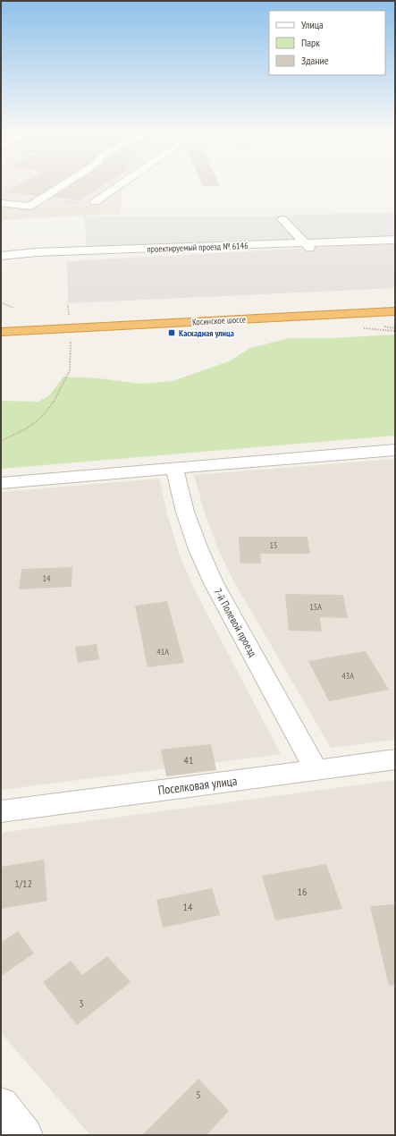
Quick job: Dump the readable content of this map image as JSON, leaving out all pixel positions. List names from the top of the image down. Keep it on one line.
{"streets":{"highway":["Косинское шоссе"],"street":["проектируемый проезд № 6146","7-й Полевой проезд","Поселковая улица"]},"crossings":[["7-й Полевой проезд","Поселковая улица"]],"places":{"transit":["Каскадная улица"]},"house_numbers":["15","14","15А","41А","43А","41","1/12","16","14","3","5"],"legend":["Улица","Парк","Здание"]}
